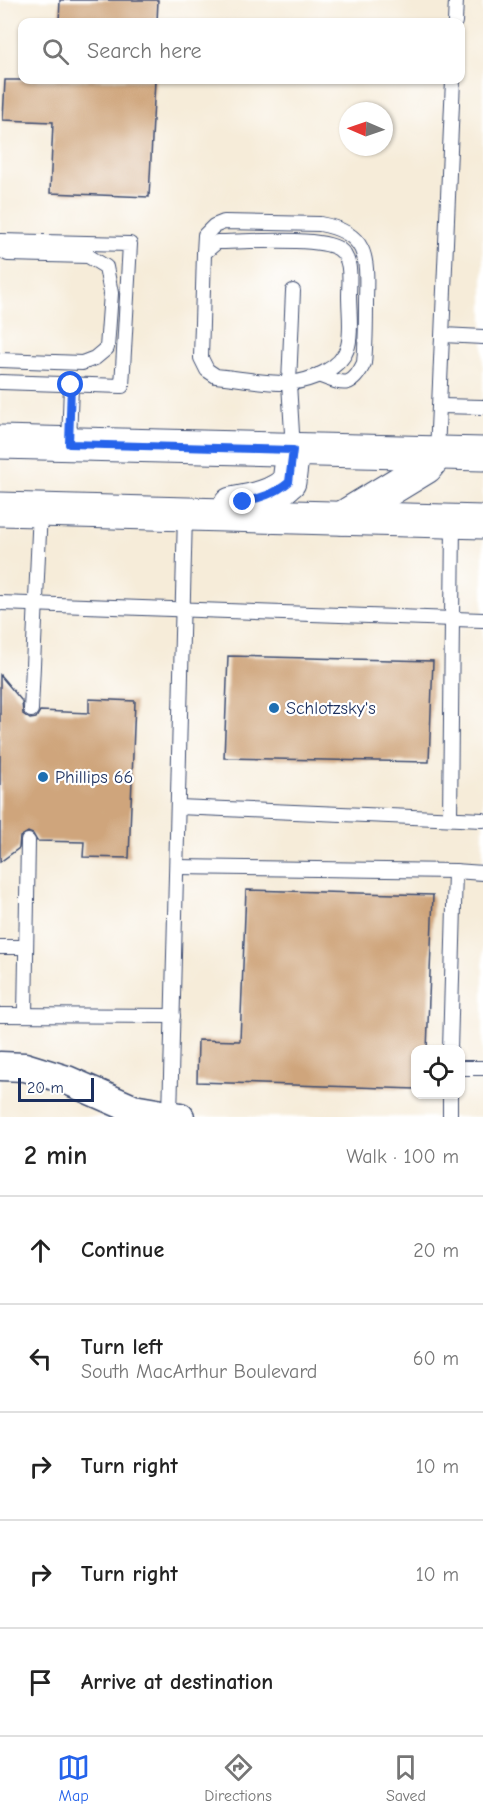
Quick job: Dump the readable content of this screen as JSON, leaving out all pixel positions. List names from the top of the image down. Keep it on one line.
{"places":["Schlotzsky's","Phillips 66"],"scale_bar":"20 m","north":"left","page":{"search":"Search here","scale":"20 m","heading":["2 min","Walk · 100 m"],"list":[["Continue","20 m"],["Turn left","South MacArthur Boulevard","60 m"],["Turn right","10 m"],["Turn right","10 m"],"Arrive at destination"],"nav":["Map","Directions","Saved"]}}
